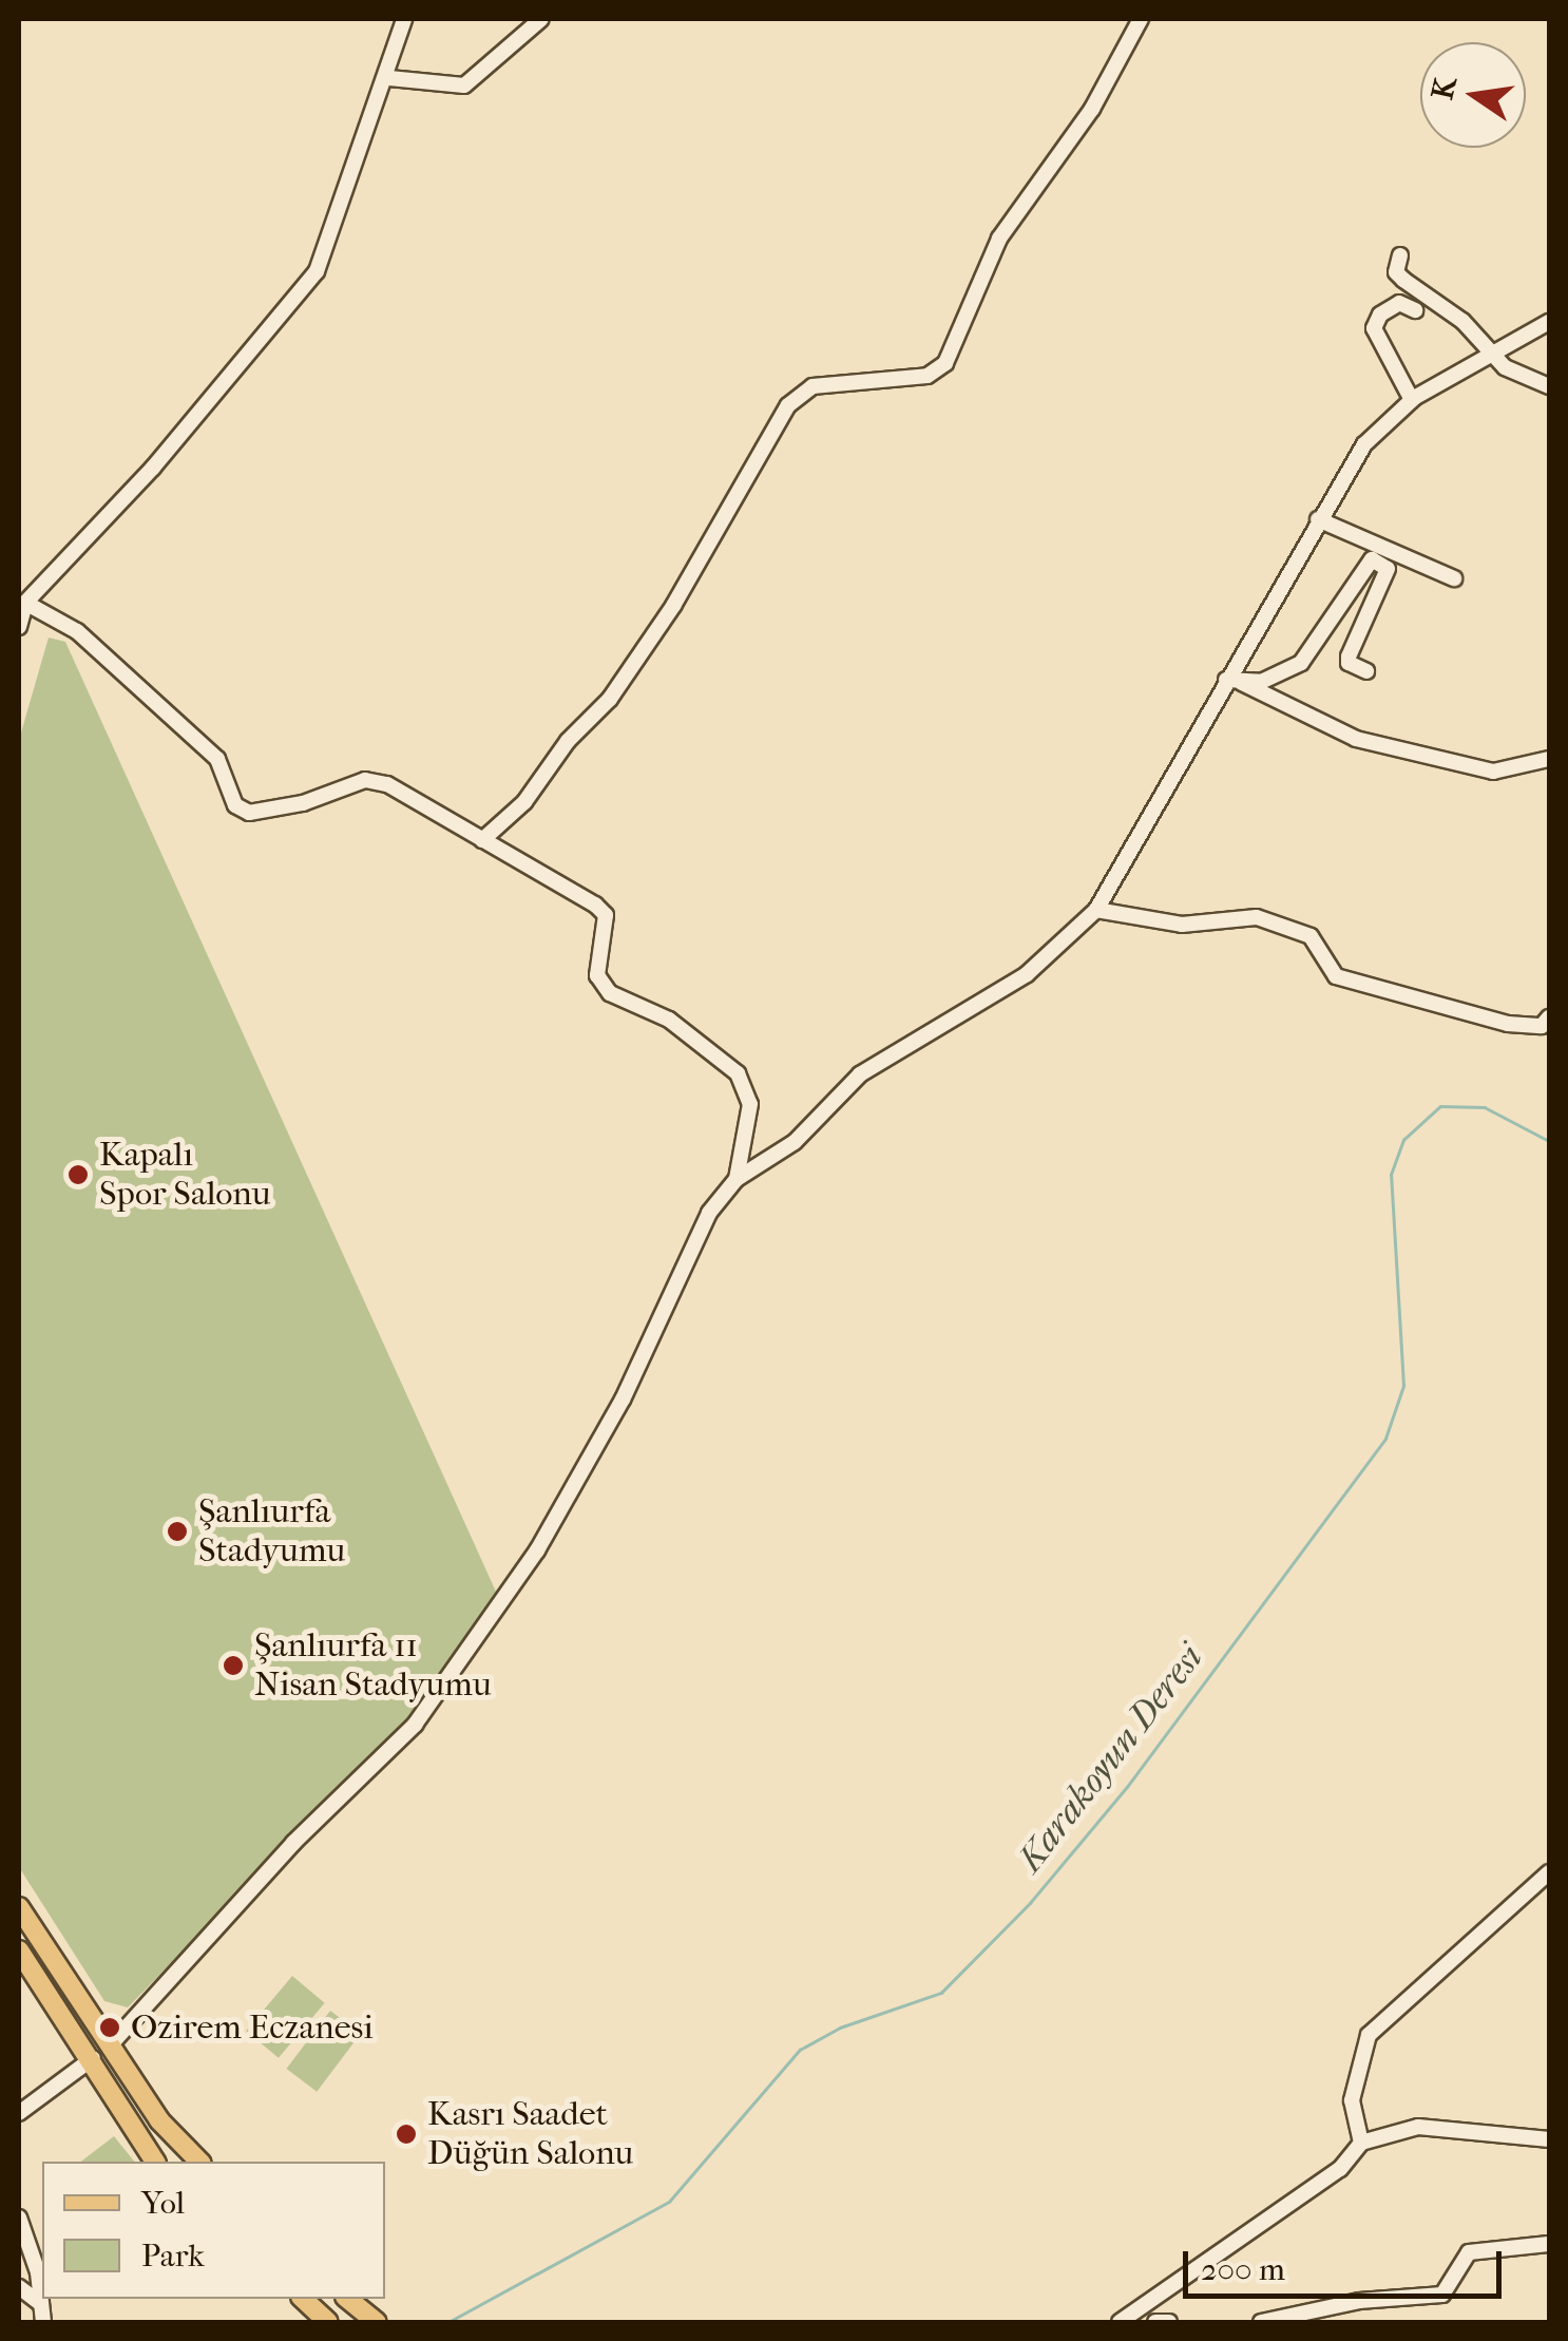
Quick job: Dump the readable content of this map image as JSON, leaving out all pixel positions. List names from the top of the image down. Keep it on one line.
{"water":["Karakoyun Deresi"],"places":["Kapalı Spor Salonu","Şanlıurfa Stadyumu","Şanlıurfa 11 Nisan Stadyumu","Ozirem Eczanesi","Kasrı Saadet Düğün Salonu"],"legend":["Yol","Park"],"scale_bar":"200 m","north":"left"}
